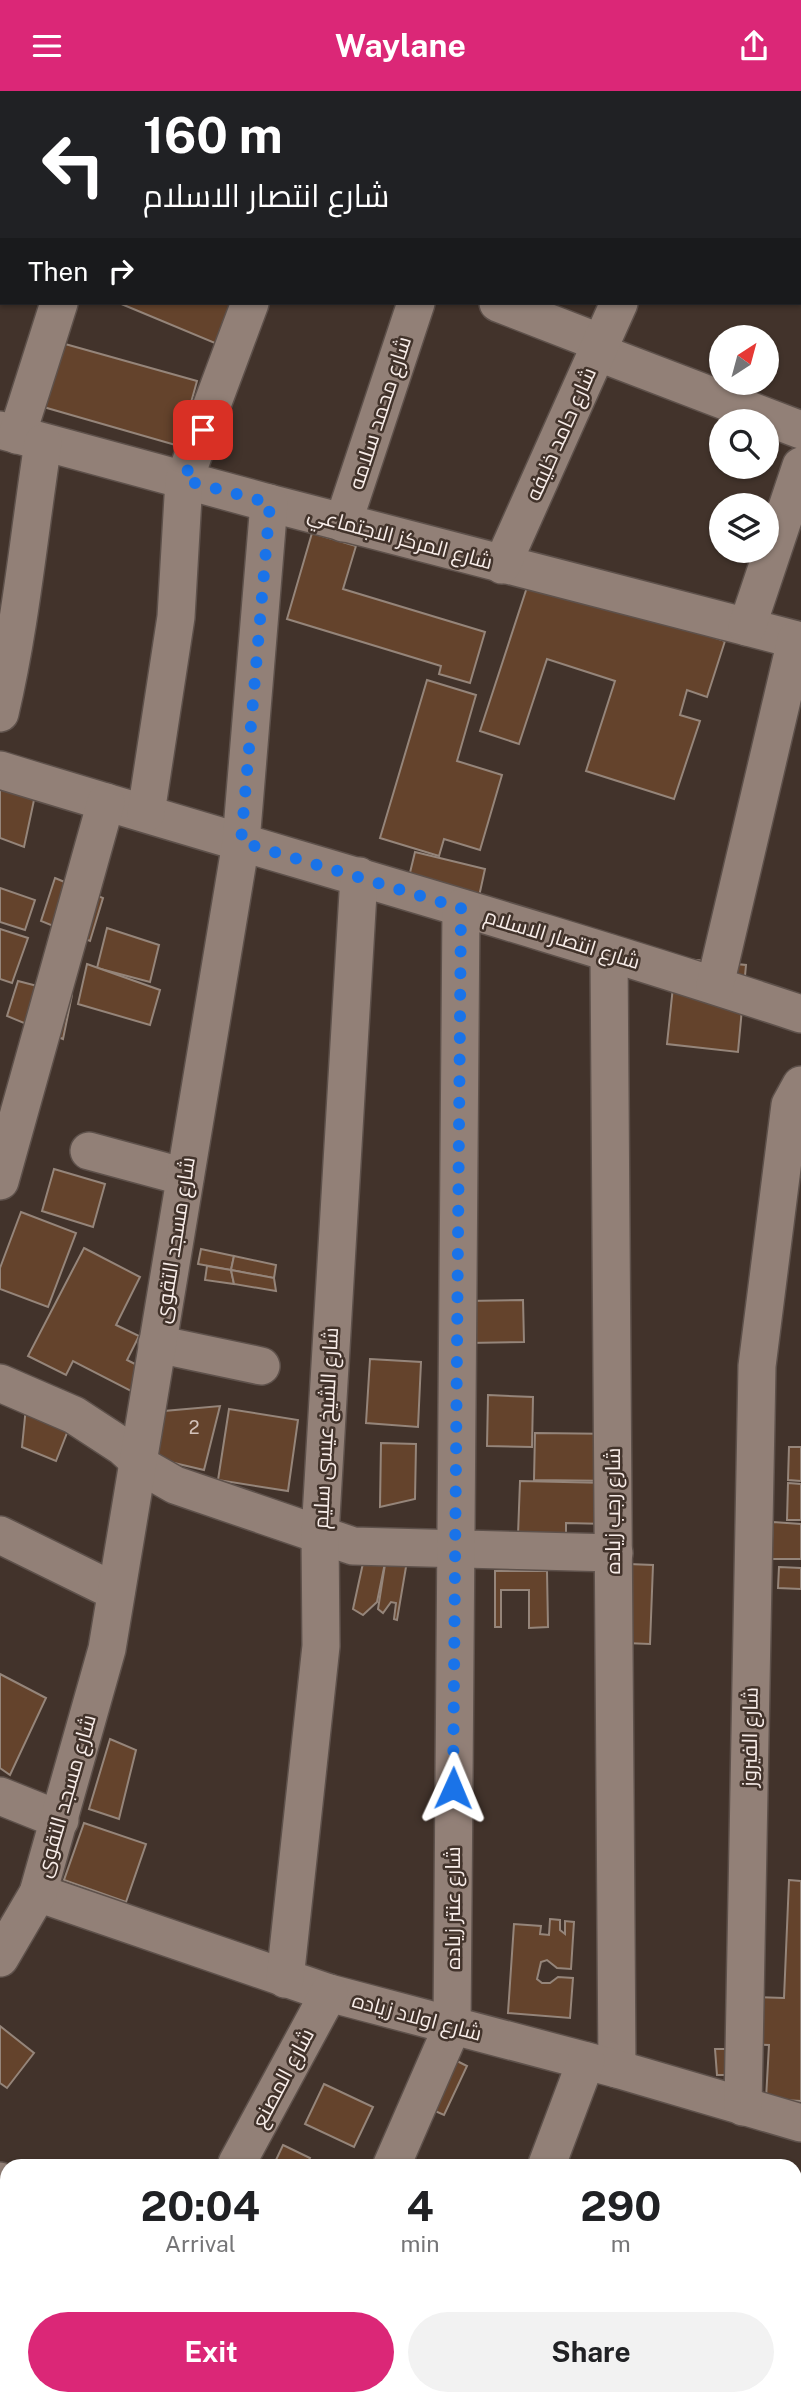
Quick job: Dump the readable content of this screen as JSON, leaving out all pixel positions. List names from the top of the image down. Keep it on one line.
{"streets":{"street":["شارع محمد سلامه","شارع حامد خليفه","شارع المركز الاجتماعي","شارع انتصار الاسلام","شارع مسجد التقوى","شارع الشيخ عيسى سليم","شارع رجب زياده","شارع الفيروز","شارع عنتر زياده","شارع اولاد زياده","شارع المصنع"]},"crossings":[["شارع محمد سلامه","شارع المركز الاجتماعي"],["شارع حامد خليفه","شارع المركز الاجتماعي"],["شارع المركز الاجتماعي","شارع مسجد التقوى"],["شارع انتصار الاسلام","شارع مسجد التقوى"],["شارع انتصار الاسلام","شارع الشيخ عيسى سليم"],["شارع انتصار الاسلام","شارع رجب زياده"],["شارع انتصار الاسلام","شارع عنتر زياده"],["شارع مسجد التقوى","شارع اولاد زياده"],["شارع الشيخ عيسى سليم","شارع اولاد زياده"],["شارع رجب زياده","شارع اولاد زياده"],["شارع الفيروز","شارع اولاد زياده"],["شارع عنتر زياده","شارع اولاد زياده"],["شارع اولاد زياده","شارع المصنع"]],"house_numbers":["2"],"north":"top right","page":{"header":"Waylane","turn":["160 m","شارع انتصار الاسلام"],"then":"Then","eta":["20:04","Arrival","4","min","290","m"],"buttons":["Exit","Share"]}}
